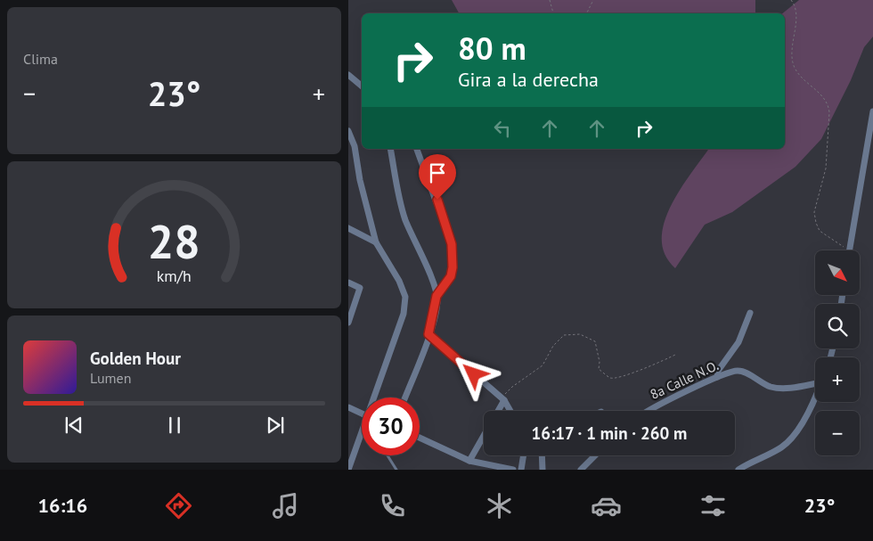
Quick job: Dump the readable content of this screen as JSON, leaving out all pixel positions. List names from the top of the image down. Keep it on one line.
{"streets":{"street":["8a Calle N.O."]},"north":"bottom right","page":{"tile":"Clima","turn":["80 m","Gira a la derecha"],"heat":["−","23°","+"],"map_buttons":["+","−"],"song":["Golden Hour","Lumen"],"limit":"30","trip":"16:17 · 1 min · 260 m","tabs":["16:16","23°"],"gauge":["28","km/h"]}}
